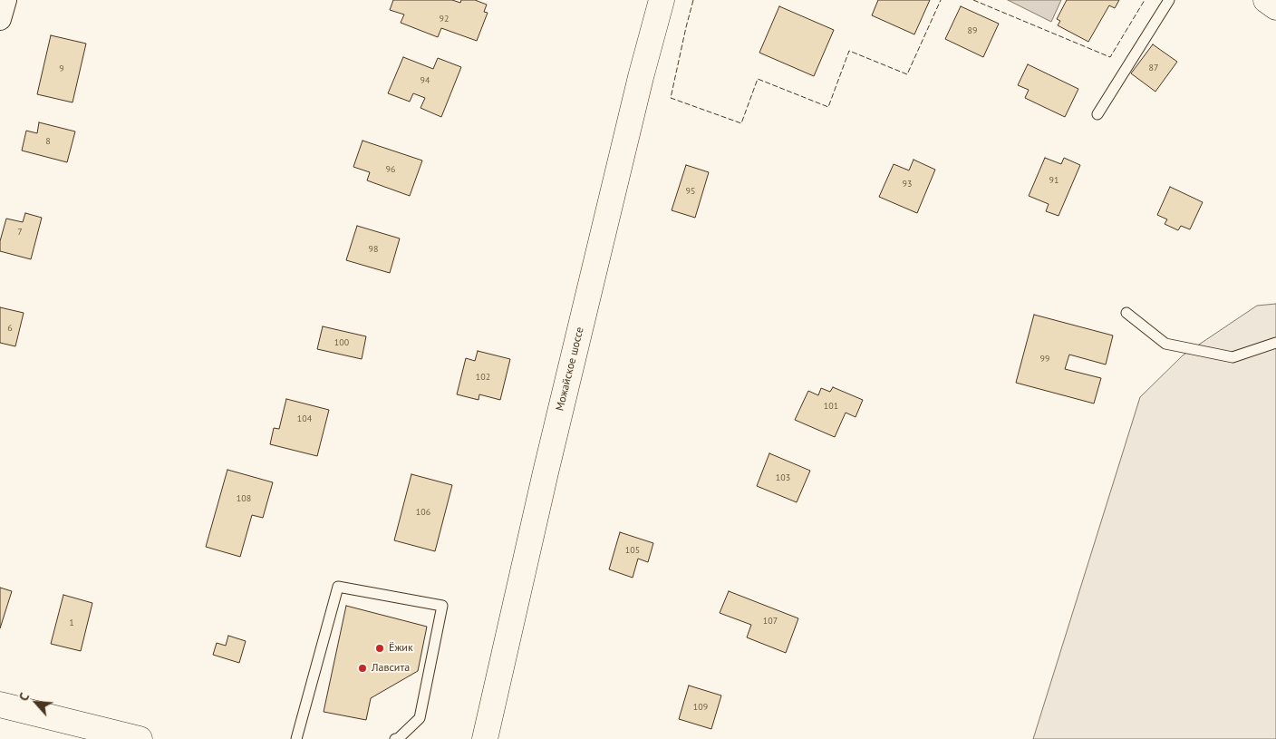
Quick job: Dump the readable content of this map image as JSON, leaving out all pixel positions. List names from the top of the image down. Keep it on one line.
{"streets":{"main road":["Можайское шоссе"]},"places":["Ёжик","Лавсита"],"house_numbers":["92","89","87","9","94","8","96","91","93","95","7","98","6","100","99","102","101","104","103","108","106","105","107","1","109"],"north":"top left"}
